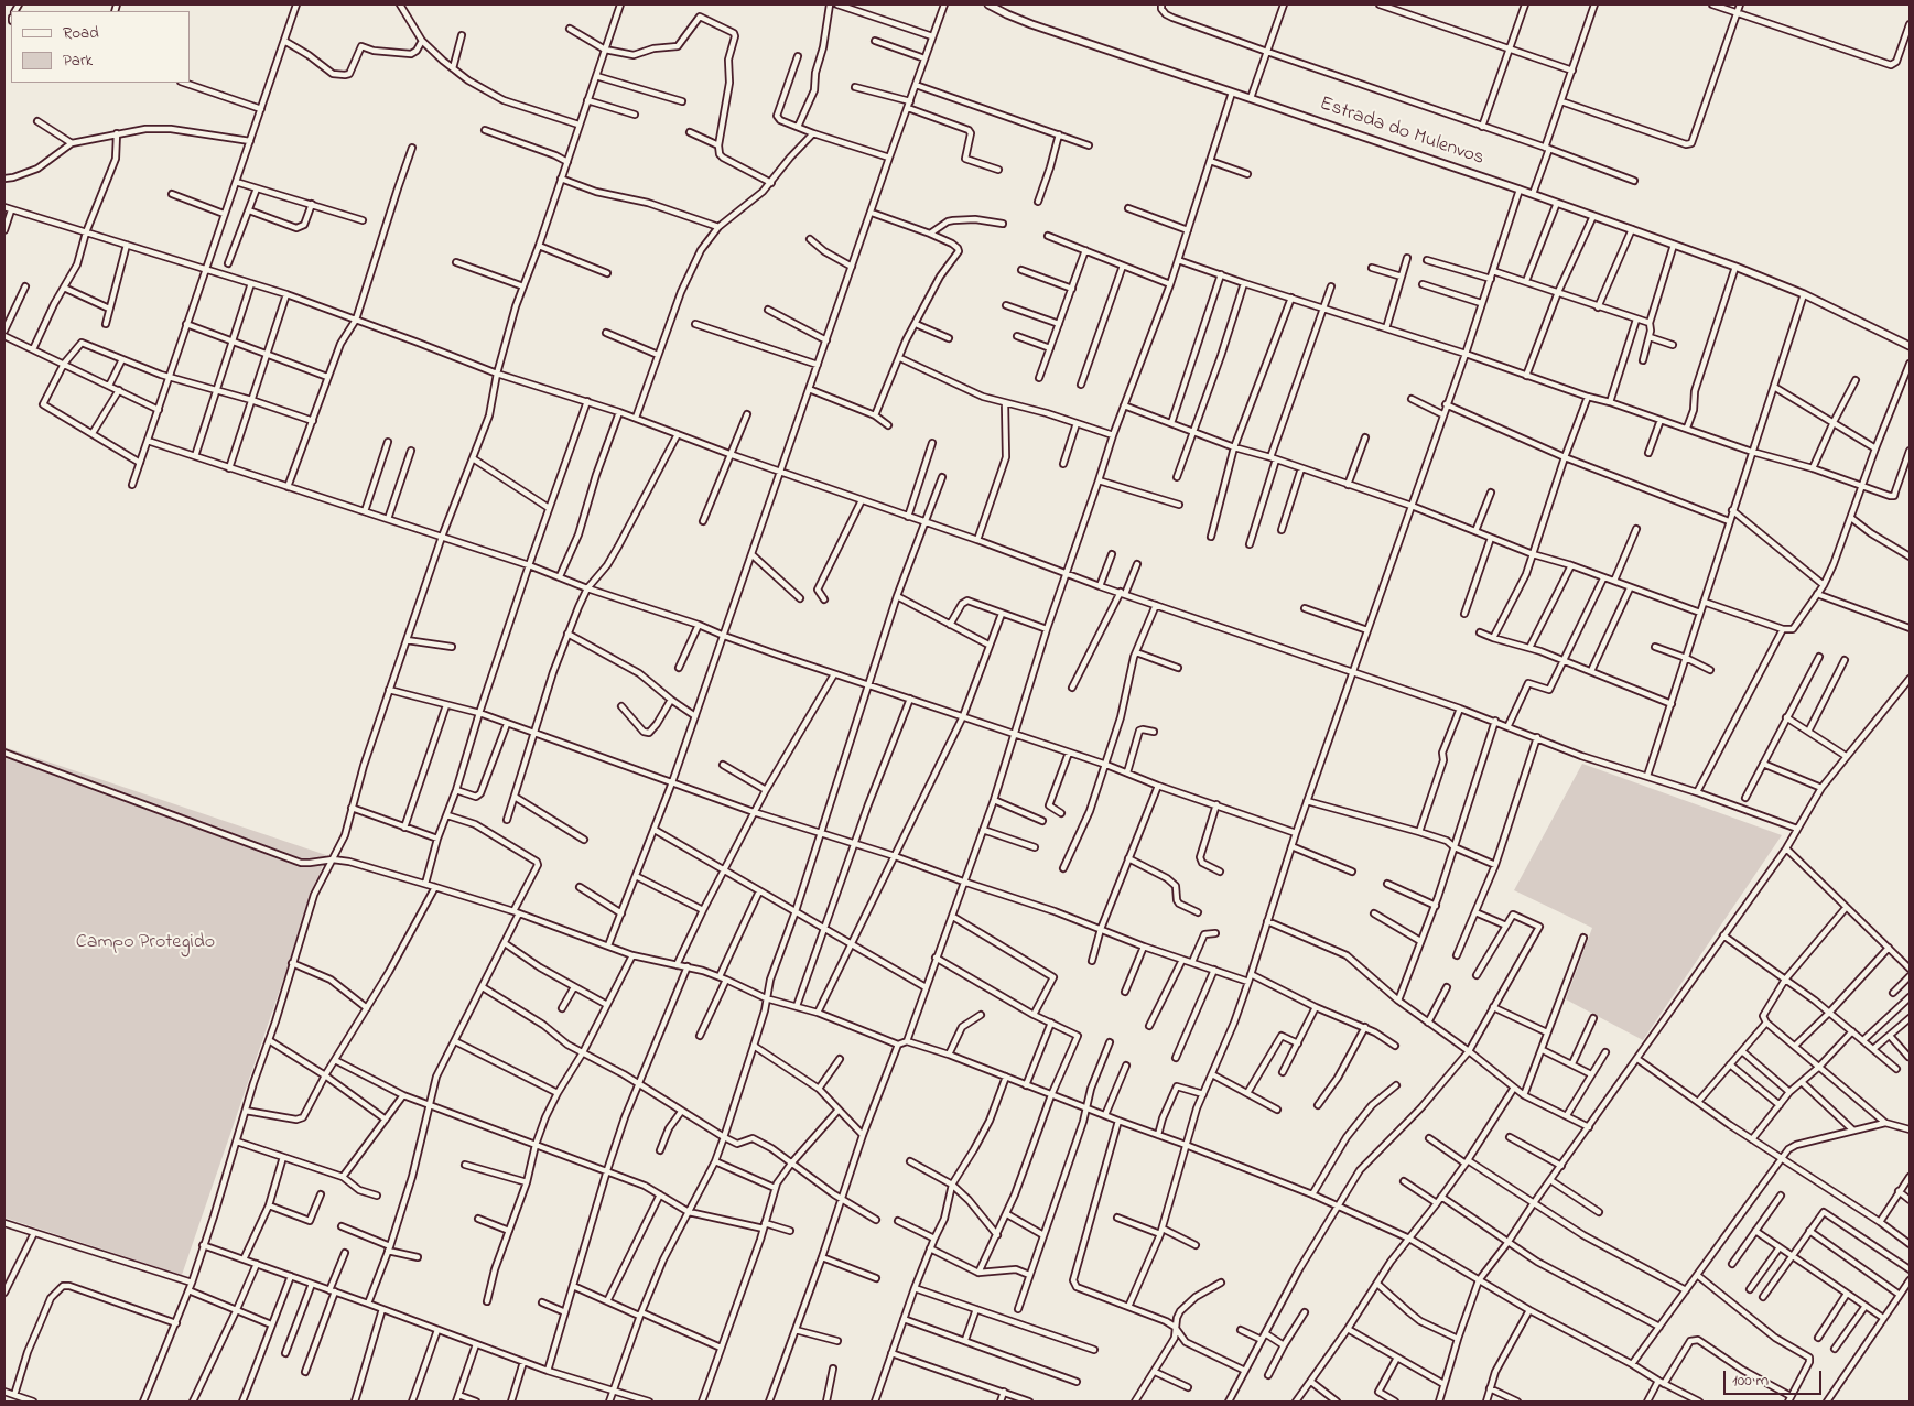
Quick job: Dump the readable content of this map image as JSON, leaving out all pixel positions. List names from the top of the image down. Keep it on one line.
{"streets":{"street":["Estrada do Mulenvos"]},"parks":["Campo Protegido"],"legend":["Road","Park"],"scale_bar":"100 m"}
